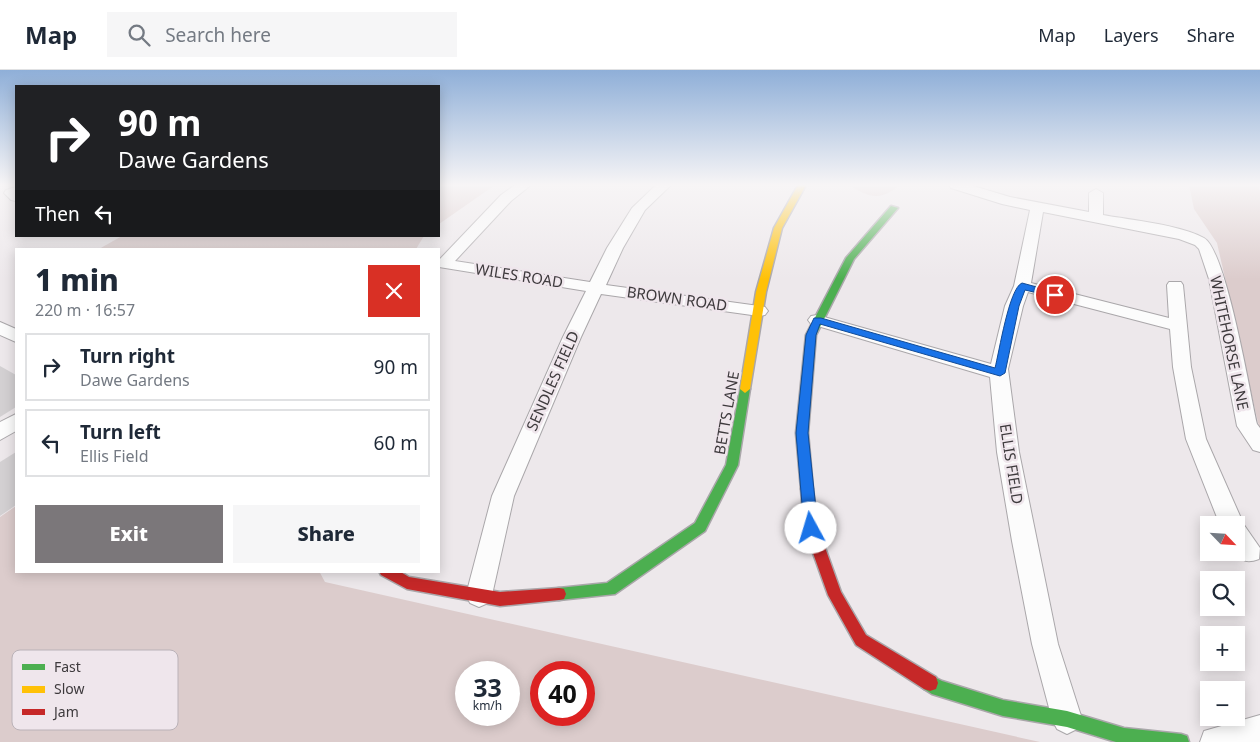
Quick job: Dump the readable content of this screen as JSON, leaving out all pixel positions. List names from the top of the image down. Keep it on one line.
{"streets":{"street":["WILES ROAD","BROWN ROAD","WHITEHORSE LANE","SENDLES FIELD","BETTS LANE","ELLIS FIELD"]},"crossings":[["WILES ROAD","BROWN ROAD"],["WILES ROAD","SENDLES FIELD"],["BROWN ROAD","SENDLES FIELD"],["BROWN ROAD","BETTS LANE"],["SENDLES FIELD","BETTS LANE"]],"legend":["Fast","Slow","Jam"],"north":"bottom right","page":{"header":"Map","search":"Search here","nav":["Map","Layers","Share"],"turn":["90 m","Dawe Gardens"],"then":"Then","heading":["1 min","220 m · 16:57"],"list":[{"name":"Turn right","note":"Dawe Gardens","value":"90 m"},{"name":"Turn left","note":"Ellis Field","value":"60 m"}],"buttons":["Exit","Share"],"map_buttons":["+","−"],"speed":"33 km/h","limit":"40"}}
